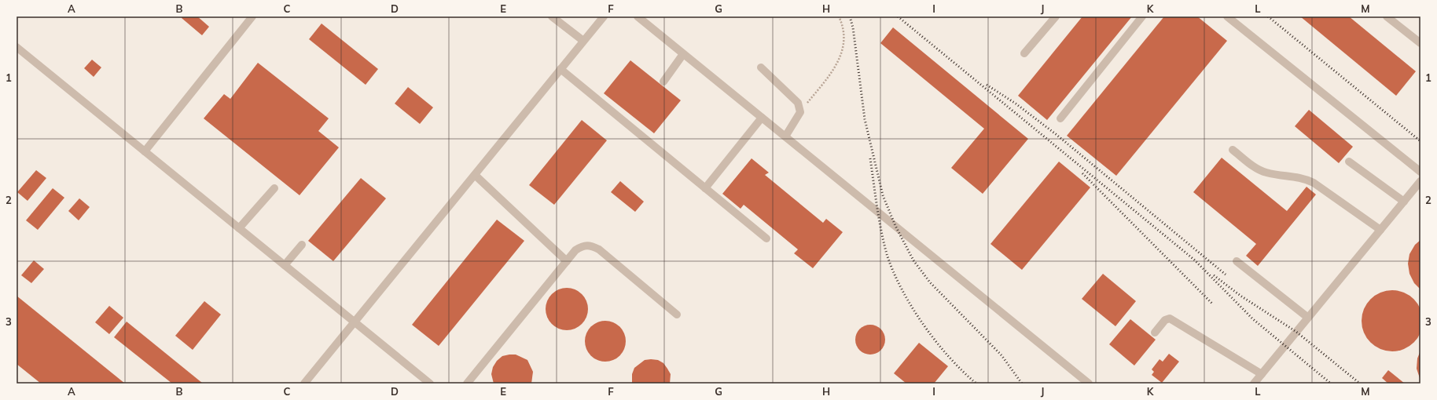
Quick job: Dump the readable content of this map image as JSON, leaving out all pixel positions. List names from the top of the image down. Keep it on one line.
{"grid":{"columns":["A","B","C","D","E","F","G","H","I","J","K","L","M"],"rows":["1","2","3"]}}
